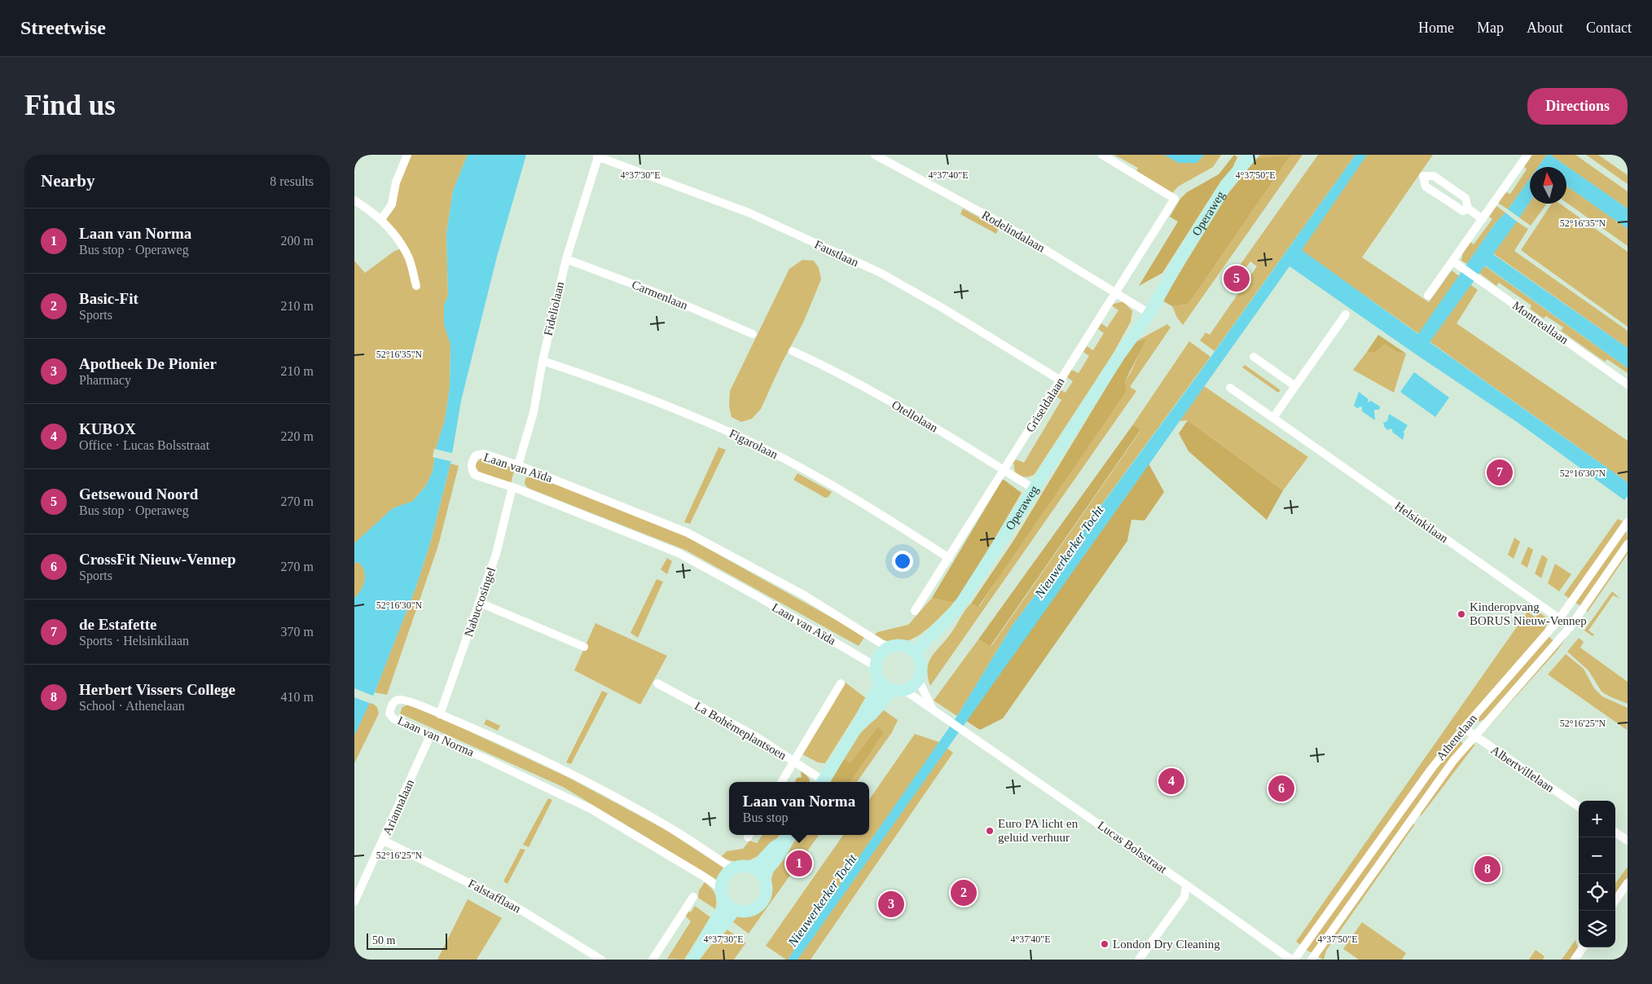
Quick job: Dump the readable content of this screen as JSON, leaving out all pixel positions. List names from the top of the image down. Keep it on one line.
{"streets":{"main road":["Operaweg"],"street":["Rodelindalaan","Faustlaan","Carmenlaan","Fideliolaan","Montreallaan","Griseldalaan","Otellolaan","Figarolaan","Laan van Aïda","Helsinkilaan","Nabuccosingel","La Bohèmeplantsoen","Laan van Norma","Athenelaan","Albertvillelaan","Ariannalaan","Lucas Bolsstraat","Falstafflaan"]},"crossings":[["Operaweg","Rodelindalaan"],["Operaweg","Otellolaan"],["Operaweg","Laan van Aïda"],["Operaweg","Lucas Bolsstraat"],["Rodelindalaan","Griseldalaan"],["Faustlaan","Fideliolaan"],["Faustlaan","Griseldalaan"],["Carmenlaan","Fideliolaan"],["Fideliolaan","Figarolaan"],["Fideliolaan","Laan van Aïda"],["Griseldalaan","Otellolaan"],["Griseldalaan","Figarolaan"],["Laan van Aïda","Nabuccosingel"],["Laan van Aïda","Lucas Bolsstraat"],["Helsinkilaan","Athenelaan"],["Nabuccosingel","Laan van Norma"],["Laan van Norma","Ariannalaan"],["Athenelaan","Albertvillelaan"],["Ariannalaan","Falstafflaan"]],"water":["Nieuwerkerker Tocht"],"places":["Kinderopvang BORUS Nieuw-Vennep","Euro PA licht en geluid verhuur","London Dry Cleaning"],"scale_bar":"50 m","north":"top","page":{"header":"Streetwise","nav":["Home","Map","About","Contact"],"buttons":"Directions","title":"Find us","heading":["Nearby","8 results"],"list":[{"mark":"1","name":"Laan van Norma","note":"Bus stop · Operaweg","value":"200 m"},{"mark":"2","name":"Basic-Fit","note":"Sports","value":"210 m"},{"mark":"3","name":"Apotheek De Pionier","note":"Pharmacy","value":"210 m"},{"mark":"4","name":"KUBOX","note":"Office · Lucas Bolsstraat","value":"220 m"},{"mark":"5","name":"Getsewoud Noord","note":"Bus stop · Operaweg","value":"270 m"},{"mark":"6","name":"CrossFit Nieuw-Vennep","note":"Sports","value":"270 m"},{"mark":"7","name":"de Estafette","note":"Sports · Helsinkilaan","value":"370 m"},{"mark":"8","name":"Herbert Vissers College","note":"School · Athenelaan","value":"410 m"}],"pins":["5","7","4","6","1","8","2","3"],"popup":["Laan van Norma","Bus stop"],"map_buttons":["+","−"],"scale":"50 m"},"coordinates":["4°37'30\"E","4°37'40\"E","4°37'50\"E","52°16'35\"N","52°16'30\"N","52°16'25\"N"]}
